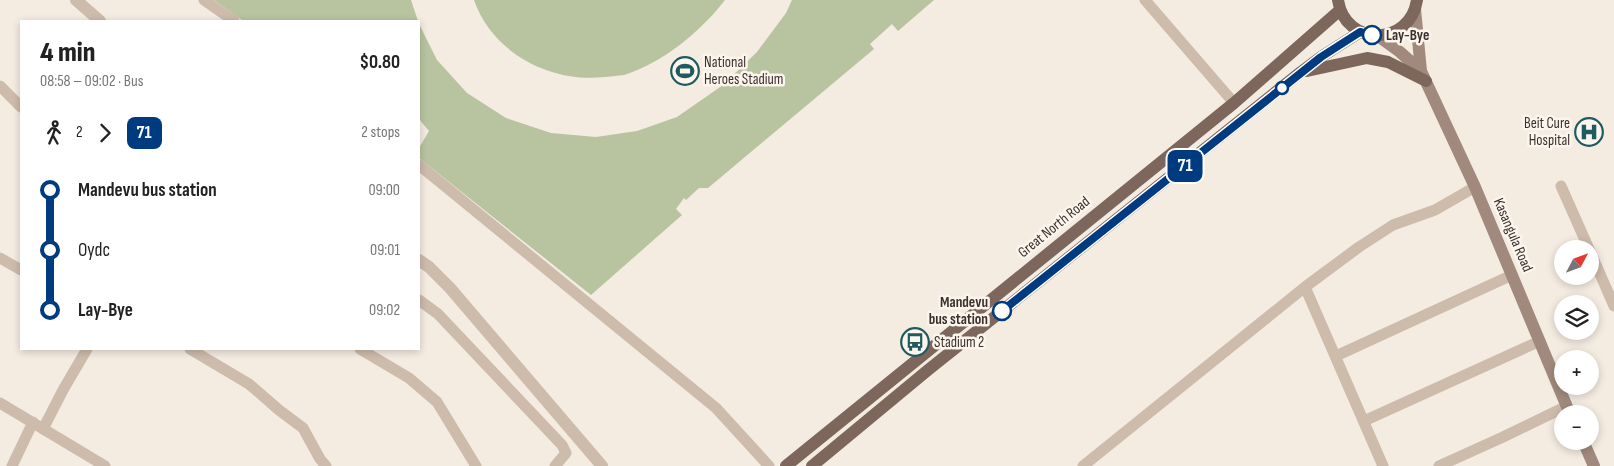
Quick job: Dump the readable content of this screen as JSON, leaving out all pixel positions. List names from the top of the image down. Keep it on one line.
{"streets":{"main road":["Great North Road","Kasangula Road"]},"places":{"other":["Lay-Bye","Mandevu bus station"],"sports":["National Heroes Stadium"],"hospital":["Beit Cure Hospital"],"bus stop":["Stadium 2"]},"lines":["bus line 71"],"north":"top right","page":{"on_map":"71","heading":["4 min","08:58 – 09:02 · Bus","$0.80"],"legs":["2","71","2 stops"],"list":[{"name":"Mandevu bus station","value":"09:00"},{"name":"Oydc","value":"09:01"},{"name":"Lay-Bye","value":"09:02"}],"map_buttons":["+","−"]}}
